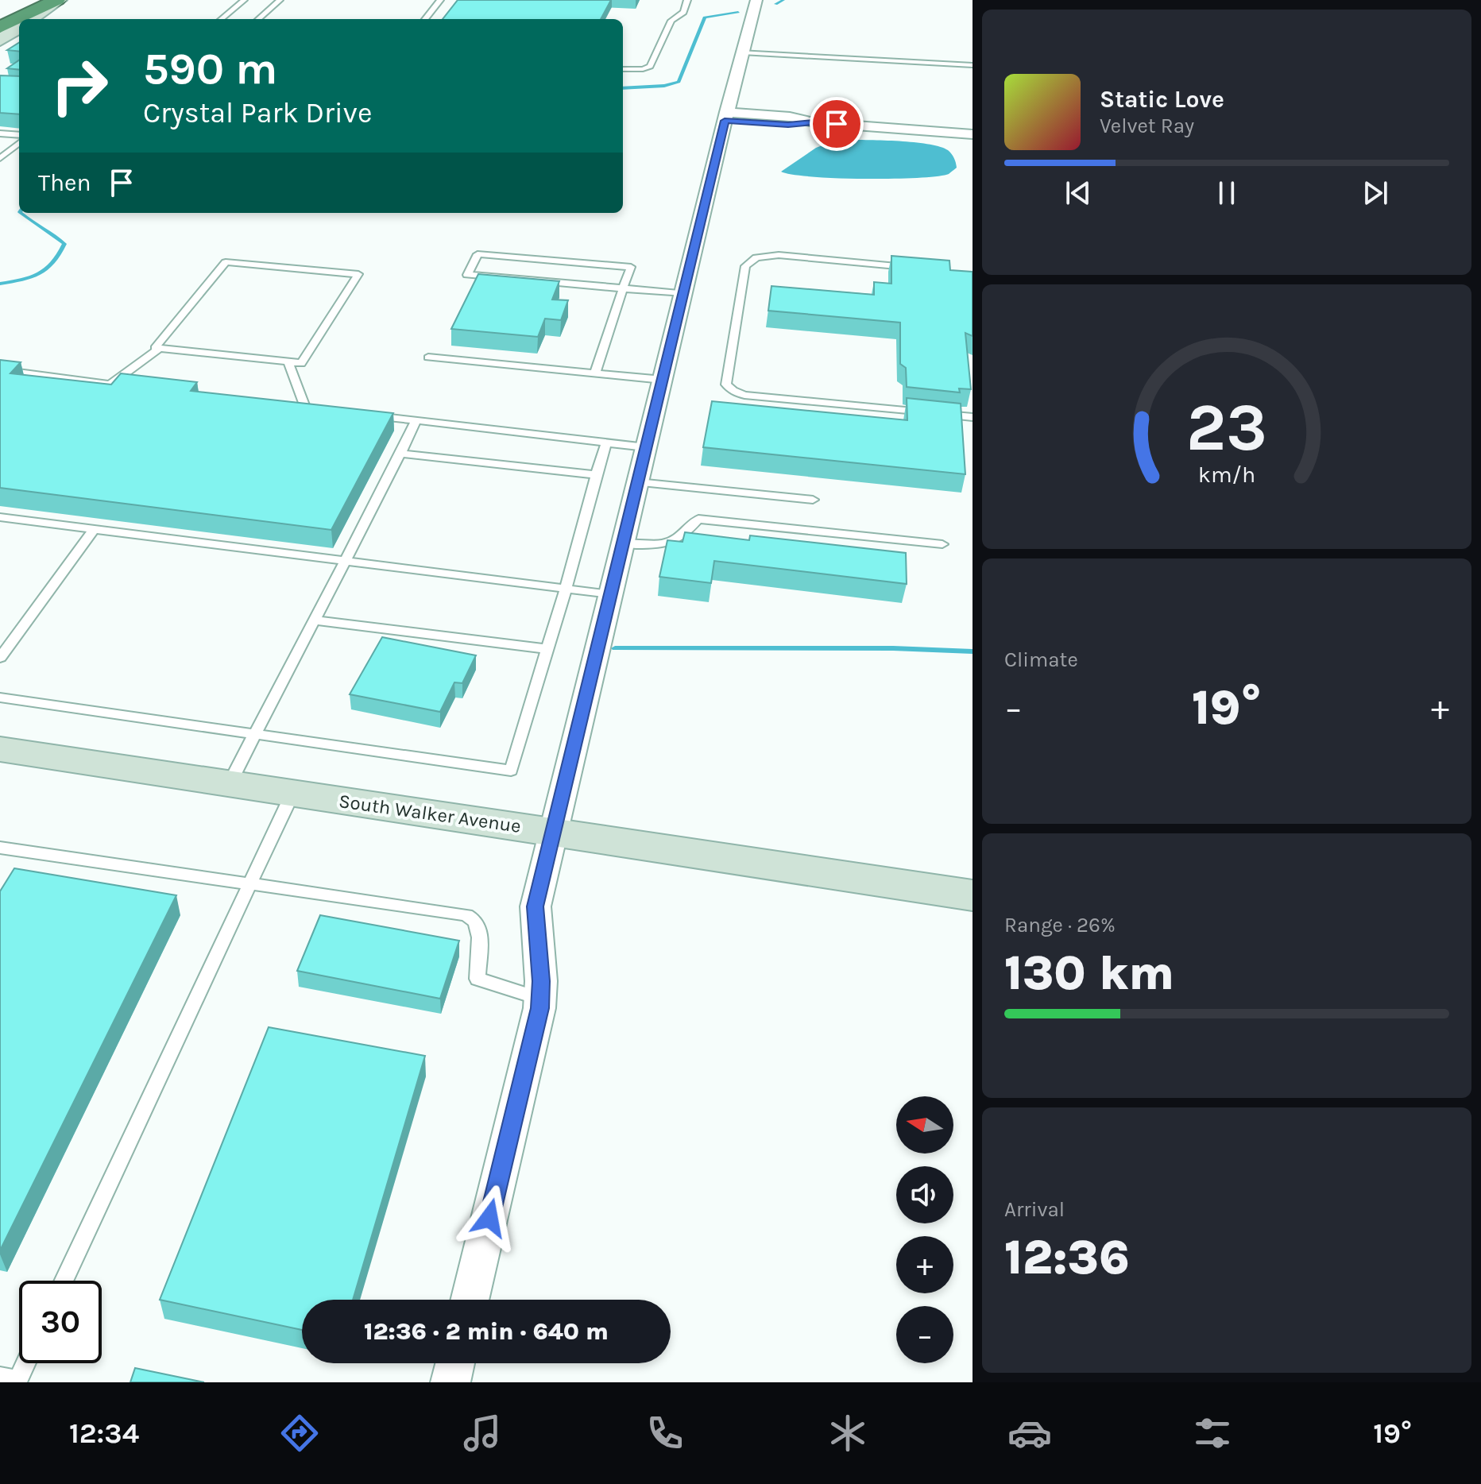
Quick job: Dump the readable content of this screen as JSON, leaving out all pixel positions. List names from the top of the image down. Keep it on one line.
{"streets":{"main road":["South Walker Avenue"]},"north":"left","page":{"turn":["590 m","Crystal Park Drive"],"song":["Static Love","Velvet Ray"],"then":"Then","tile":["Climate",["Range · 26%","130 km"],["Arrival","12:36"]],"heat":["−","19°","+"],"map_buttons":["+","−"],"limit":"30","trip":"12:36 · 2 min · 640 m","tabs":["12:34","19°"],"gauge":["23","km/h"]}}
